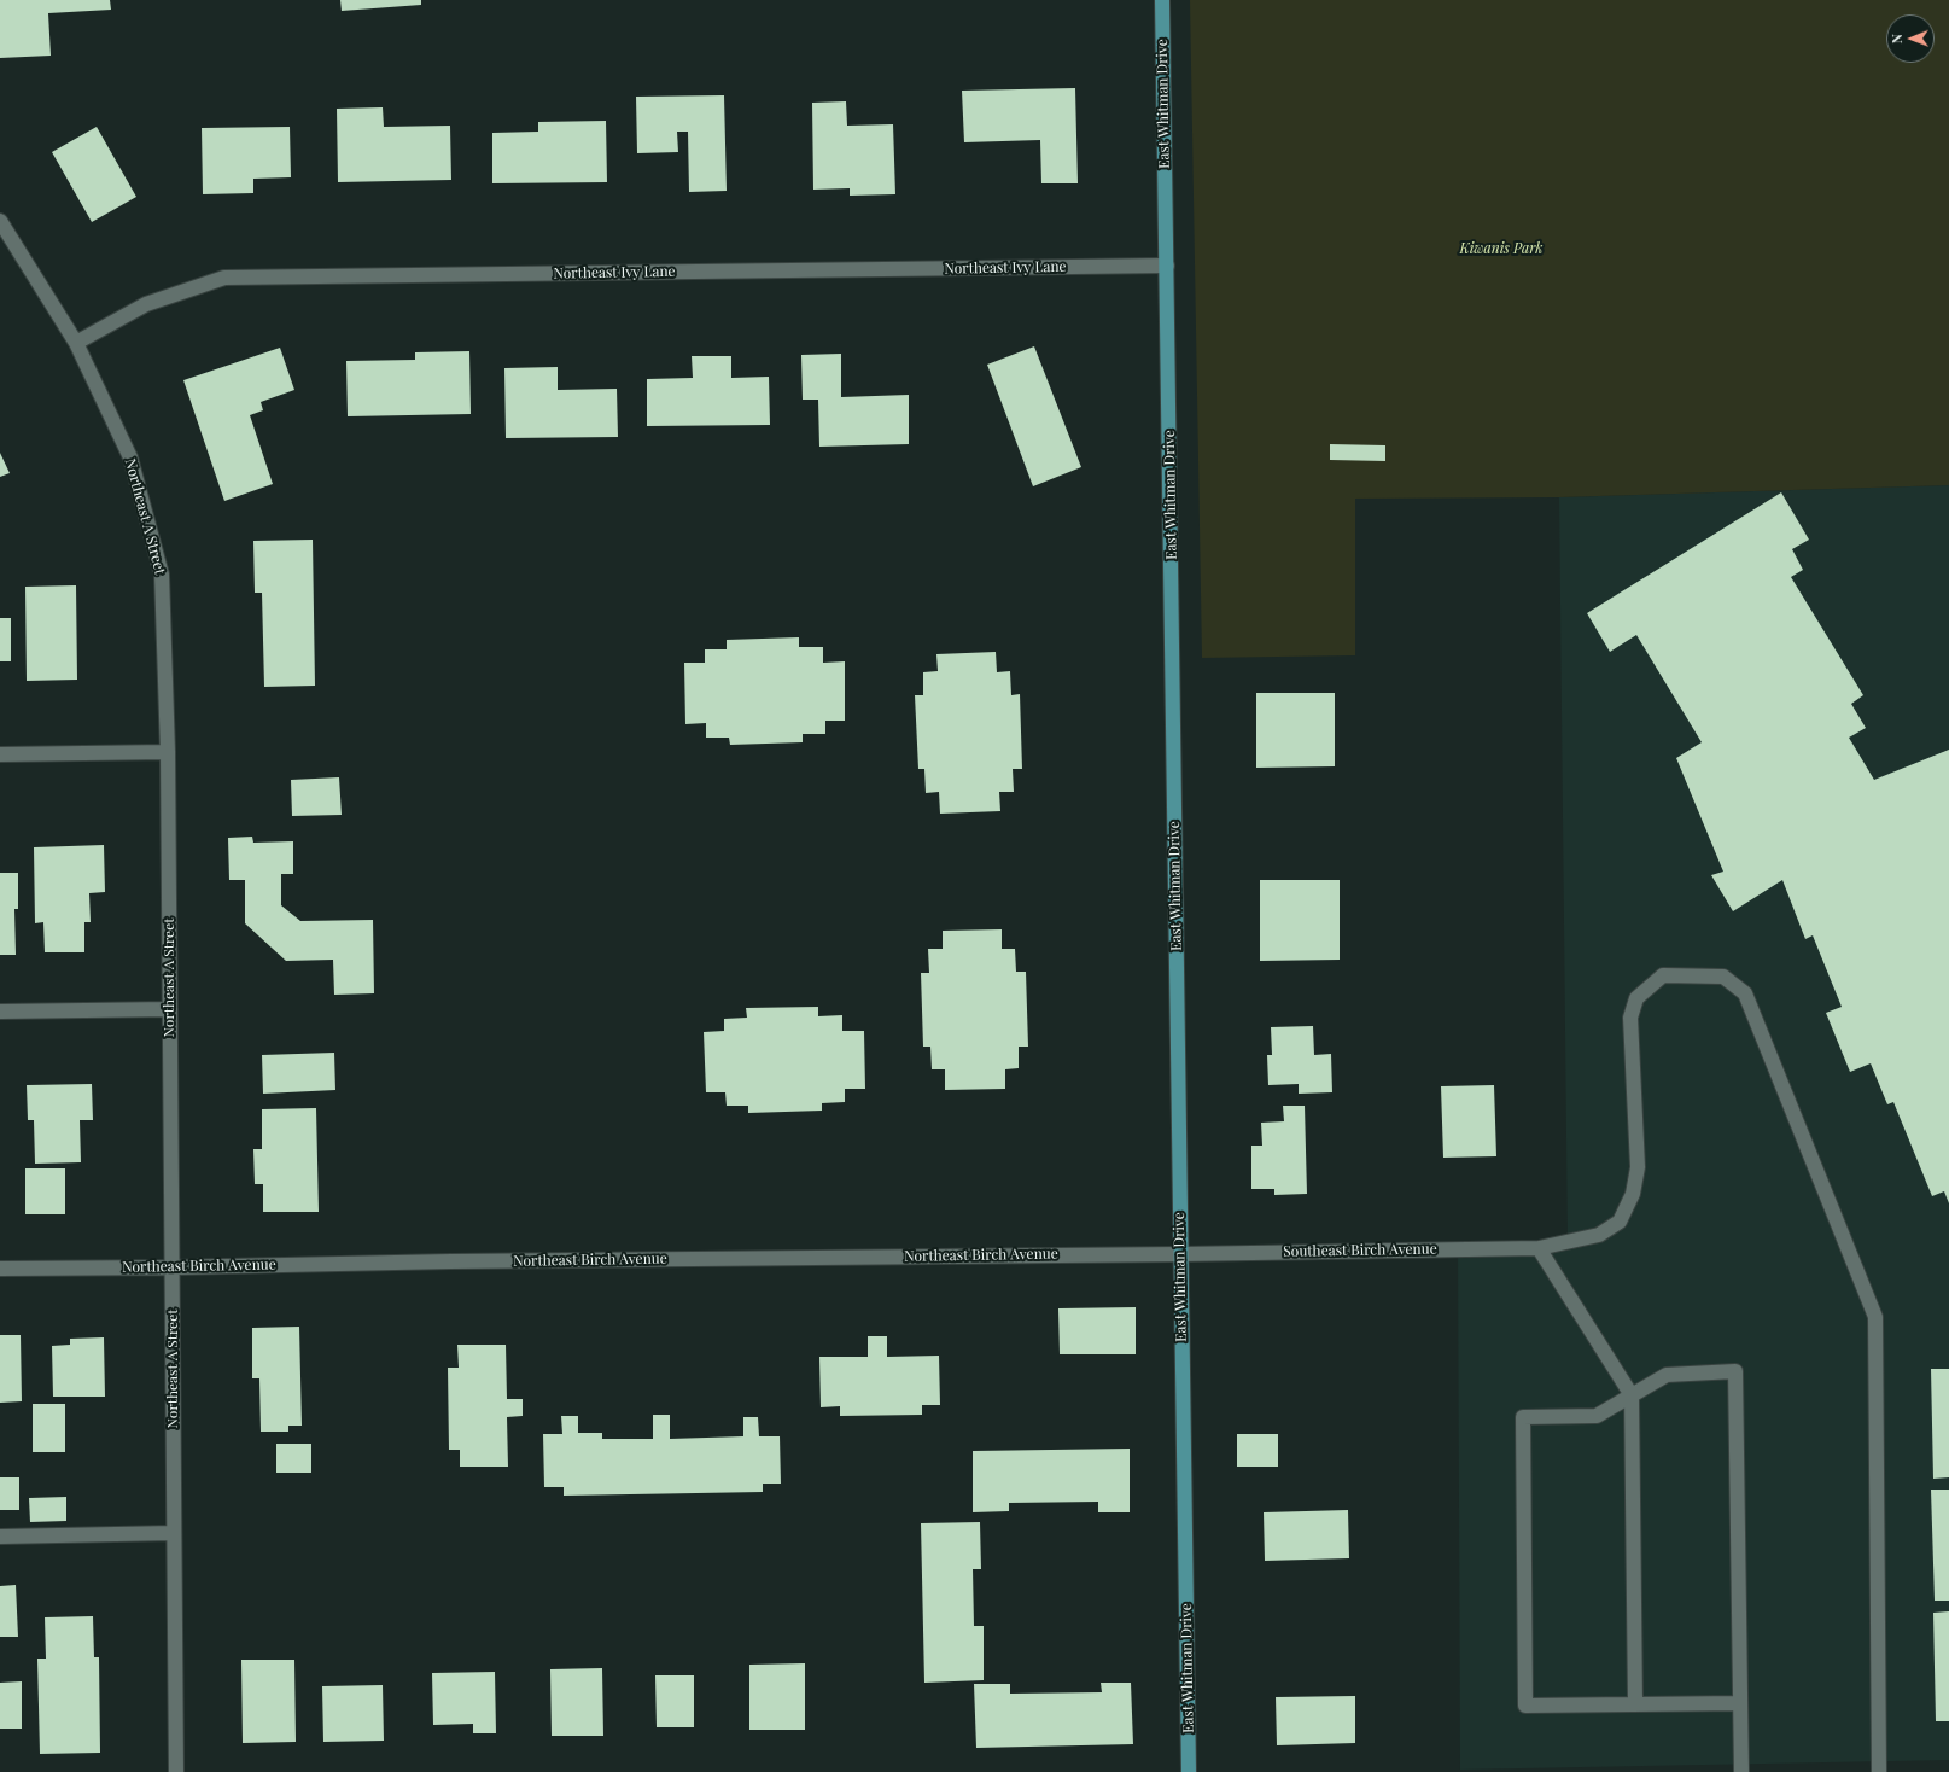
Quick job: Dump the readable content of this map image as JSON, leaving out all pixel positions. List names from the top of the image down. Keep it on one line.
{"streets":{"main road":["East Whitman Drive"],"street":["Northeast Ivy Lane","Northeast A Street","Southeast Birch Avenue","Northeast Birch Avenue"]},"crossings":[["East Whitman Drive","Northeast Ivy Lane"],["East Whitman Drive","Southeast Birch Avenue"],["East Whitman Drive","Northeast Birch Avenue"],["Northeast Ivy Lane","Northeast A Street"],["Northeast A Street","Northeast Birch Avenue"],["Southeast Birch Avenue","Northeast Birch Avenue"]],"parks":["Kiwanis Park"],"north":"left"}
